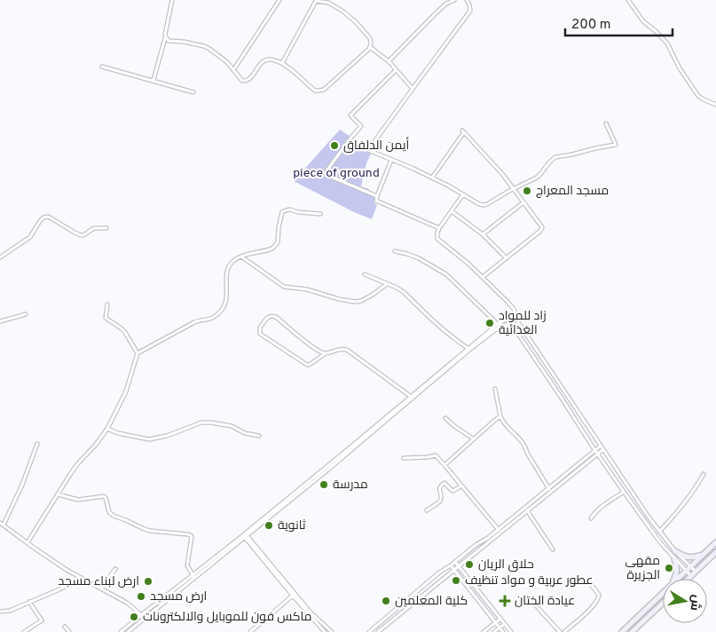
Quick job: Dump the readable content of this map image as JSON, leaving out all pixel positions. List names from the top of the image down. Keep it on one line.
{"parks":["piece of ground"],"places":{"other":["أيمن الدلفاق","مسجد المعراج","زاد للمواد الغذائية","مدرسة","ثانوية","حلاق الريان","مقهي الجزيرة","عطور عربية و مواد تنظيف","ارض لبناء مسجد","ارض مسجد","كلية المعلمين","ماكس فون للموبايل والالكترونات"],"health":["عيادة الختان"]},"scale_bar":"200 m","north":"right"}
